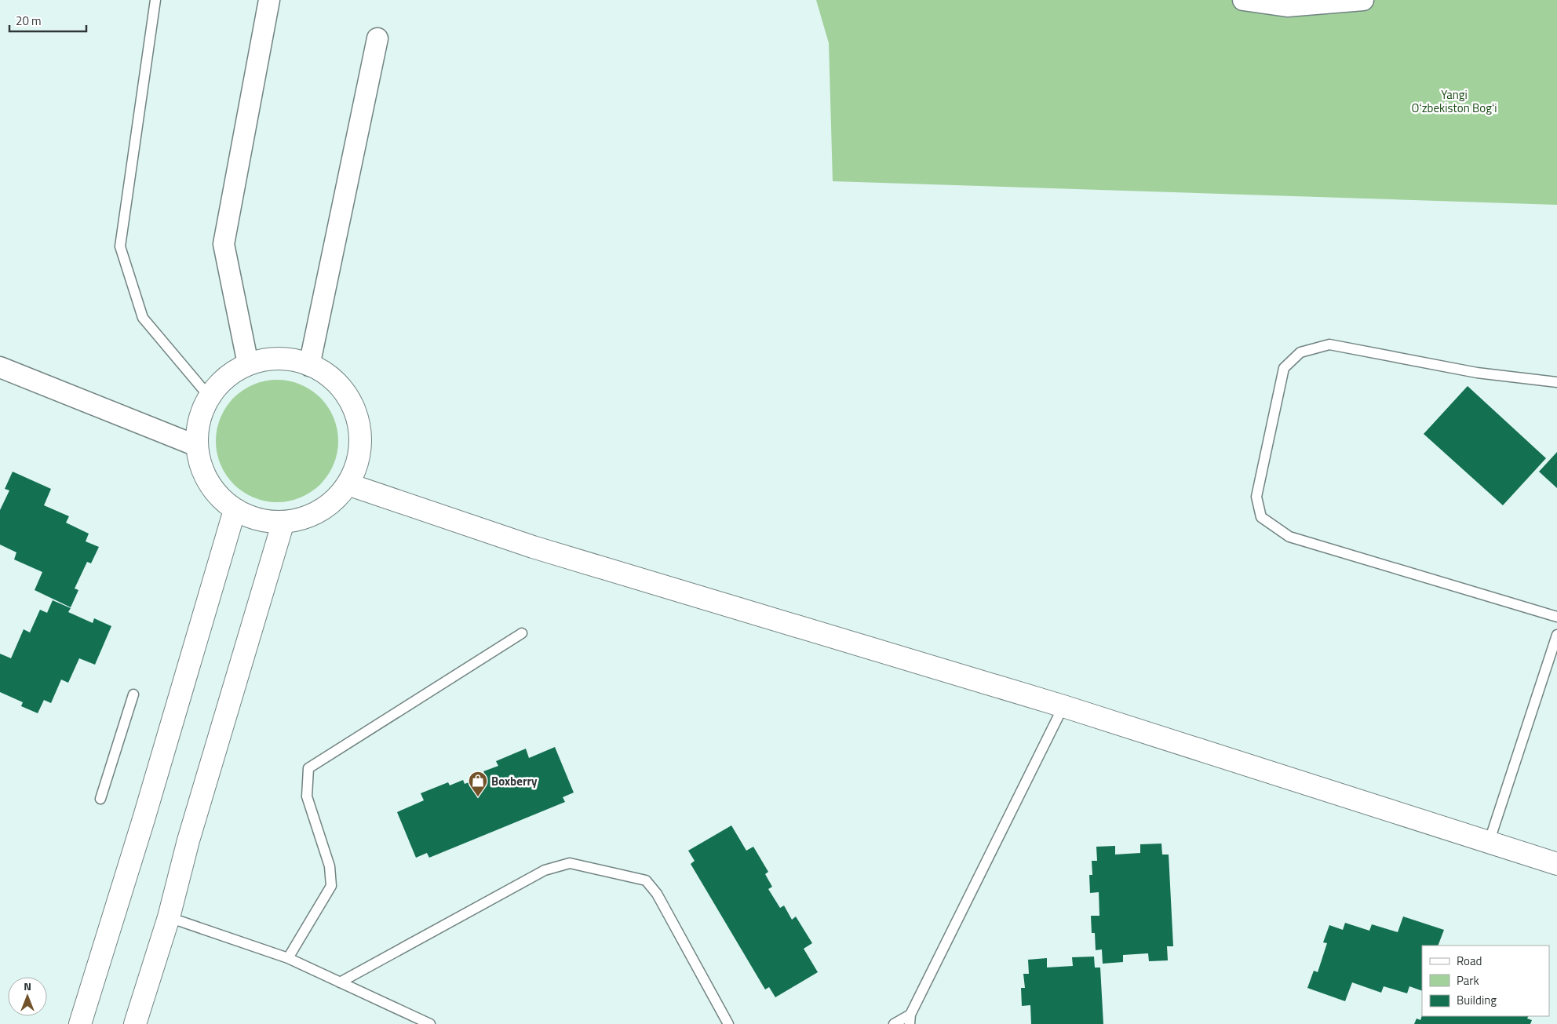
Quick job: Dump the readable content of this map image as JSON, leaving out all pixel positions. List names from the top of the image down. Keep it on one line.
{"parks":["Yangi Oʻzbekiston Bogʻi"],"places":{"shop":["Boxberry"]},"legend":["Road","Park","Building"],"scale_bar":"20 m","north":"top"}
